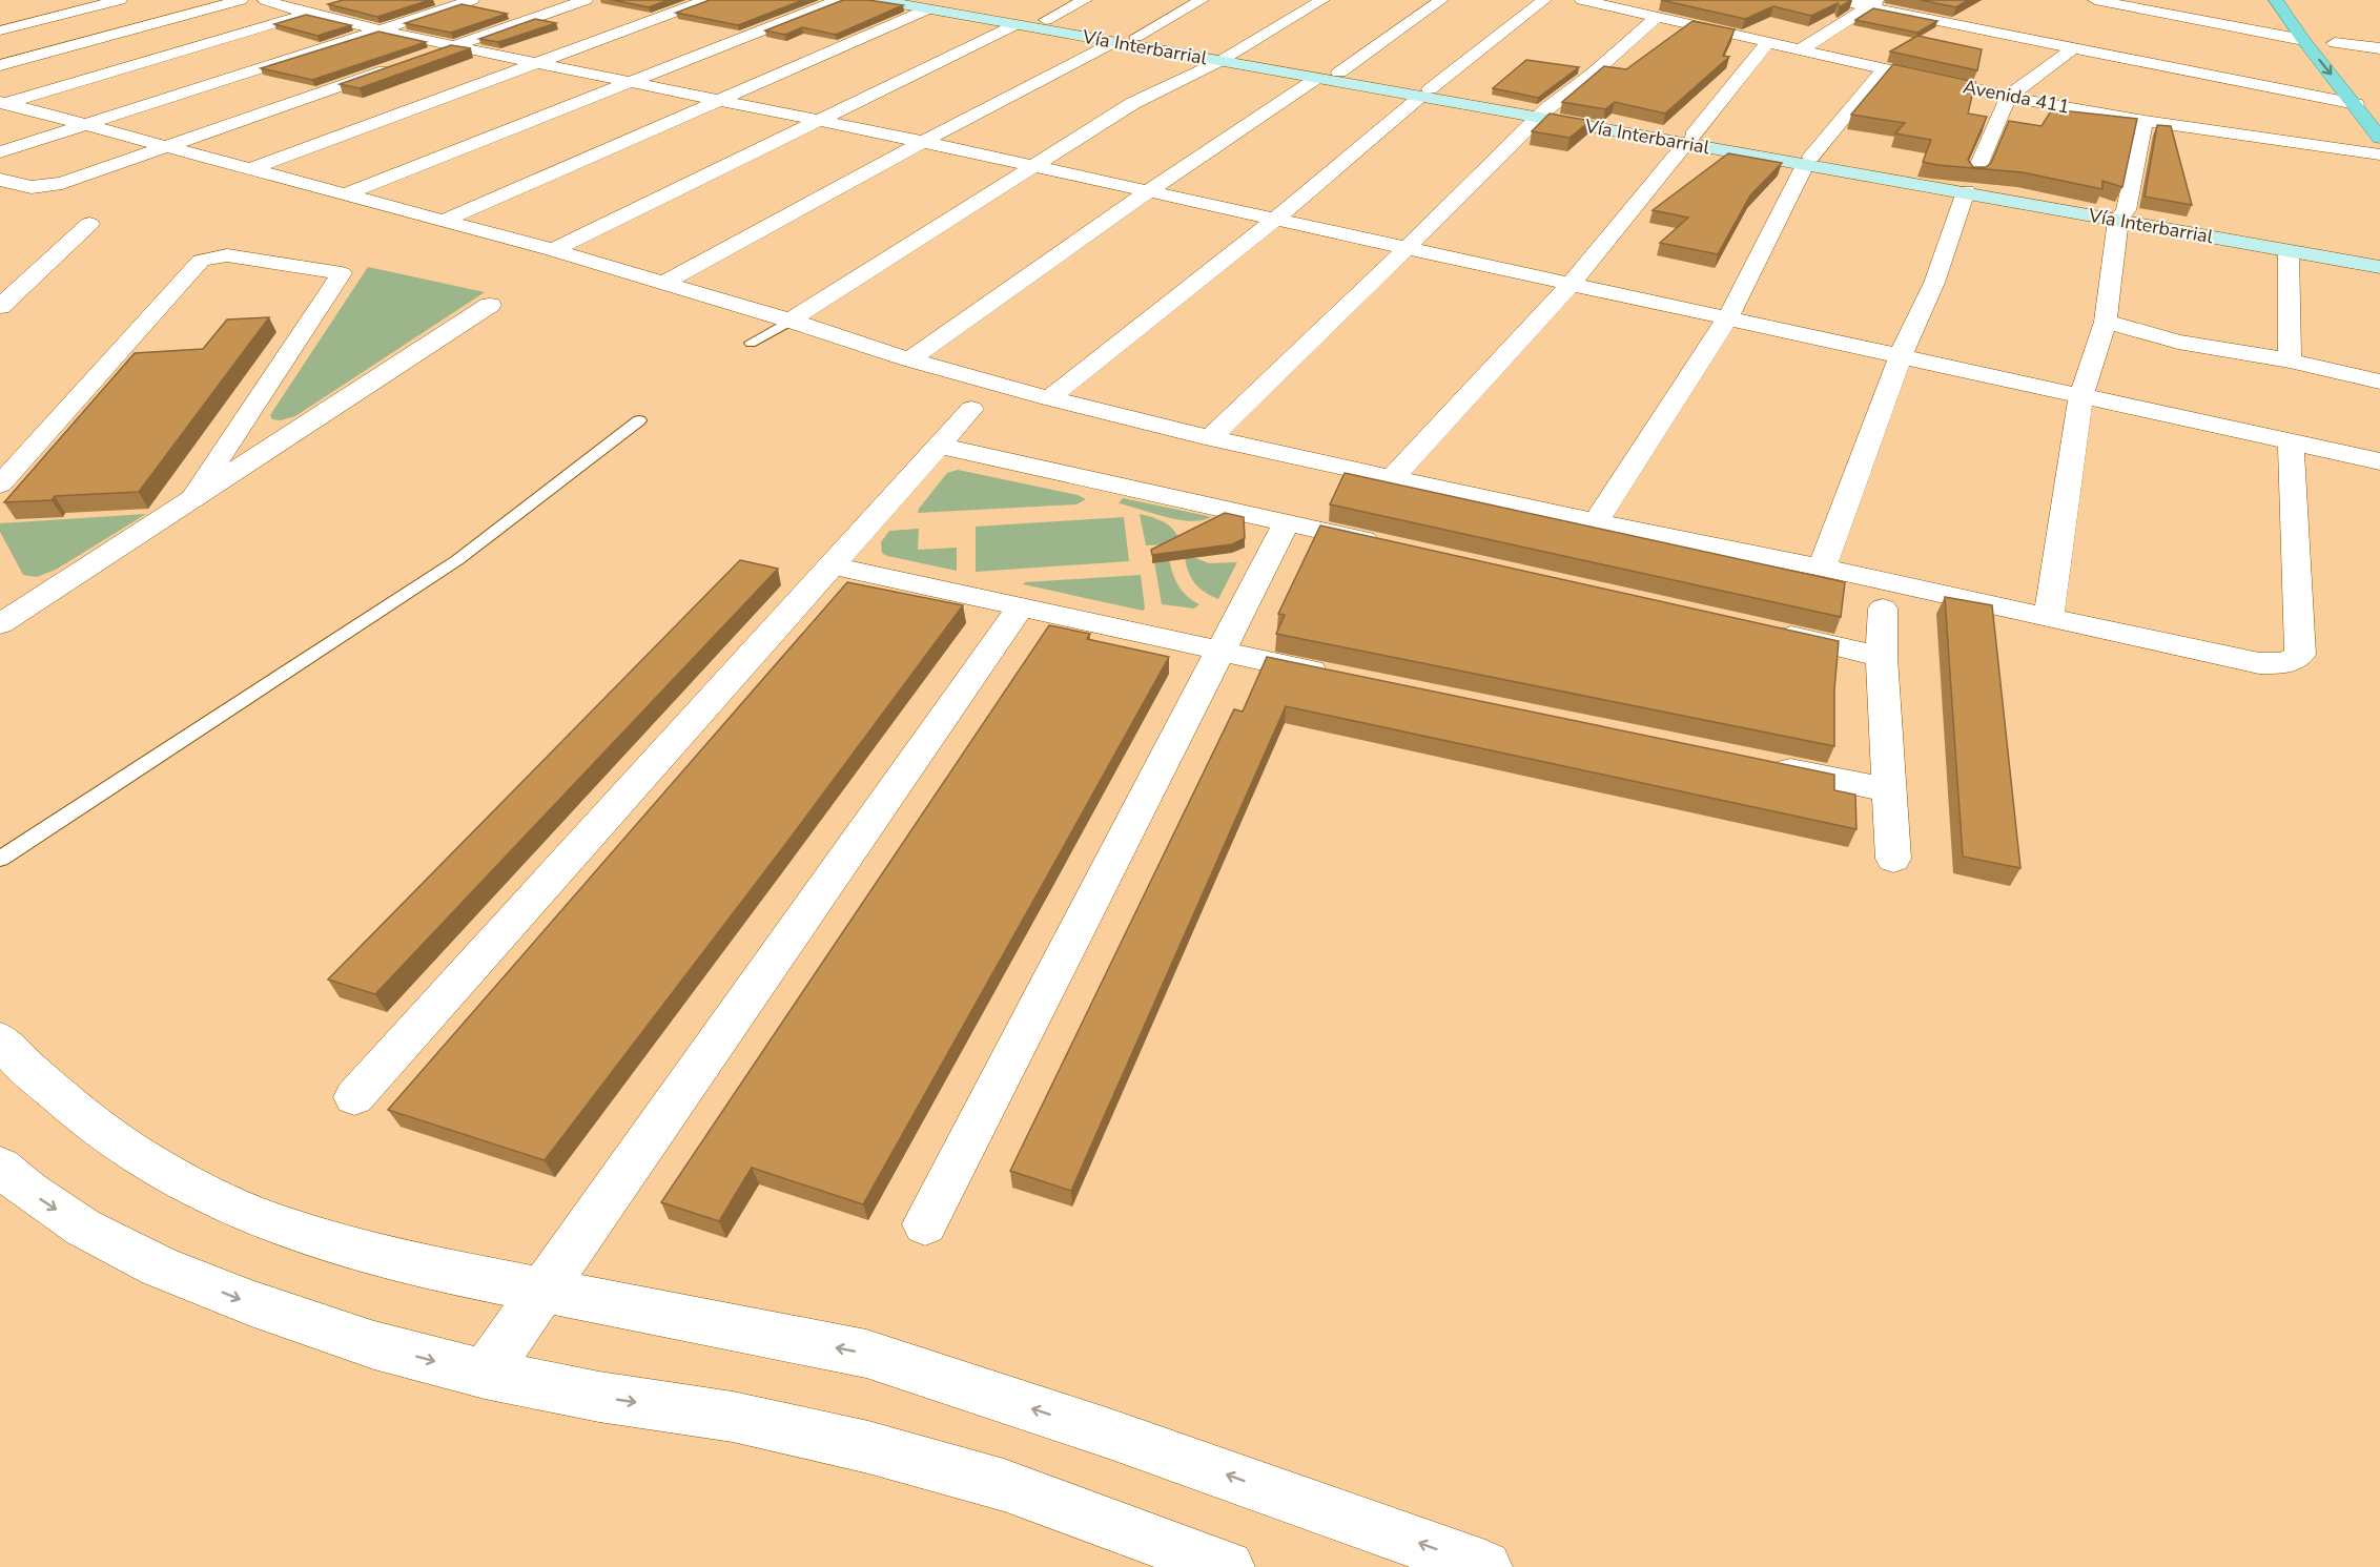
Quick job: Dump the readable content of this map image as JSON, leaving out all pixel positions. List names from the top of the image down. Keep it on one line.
{"streets":{"main road":["Vía Interbarrial"],"street":["Avenida 411"]}}
